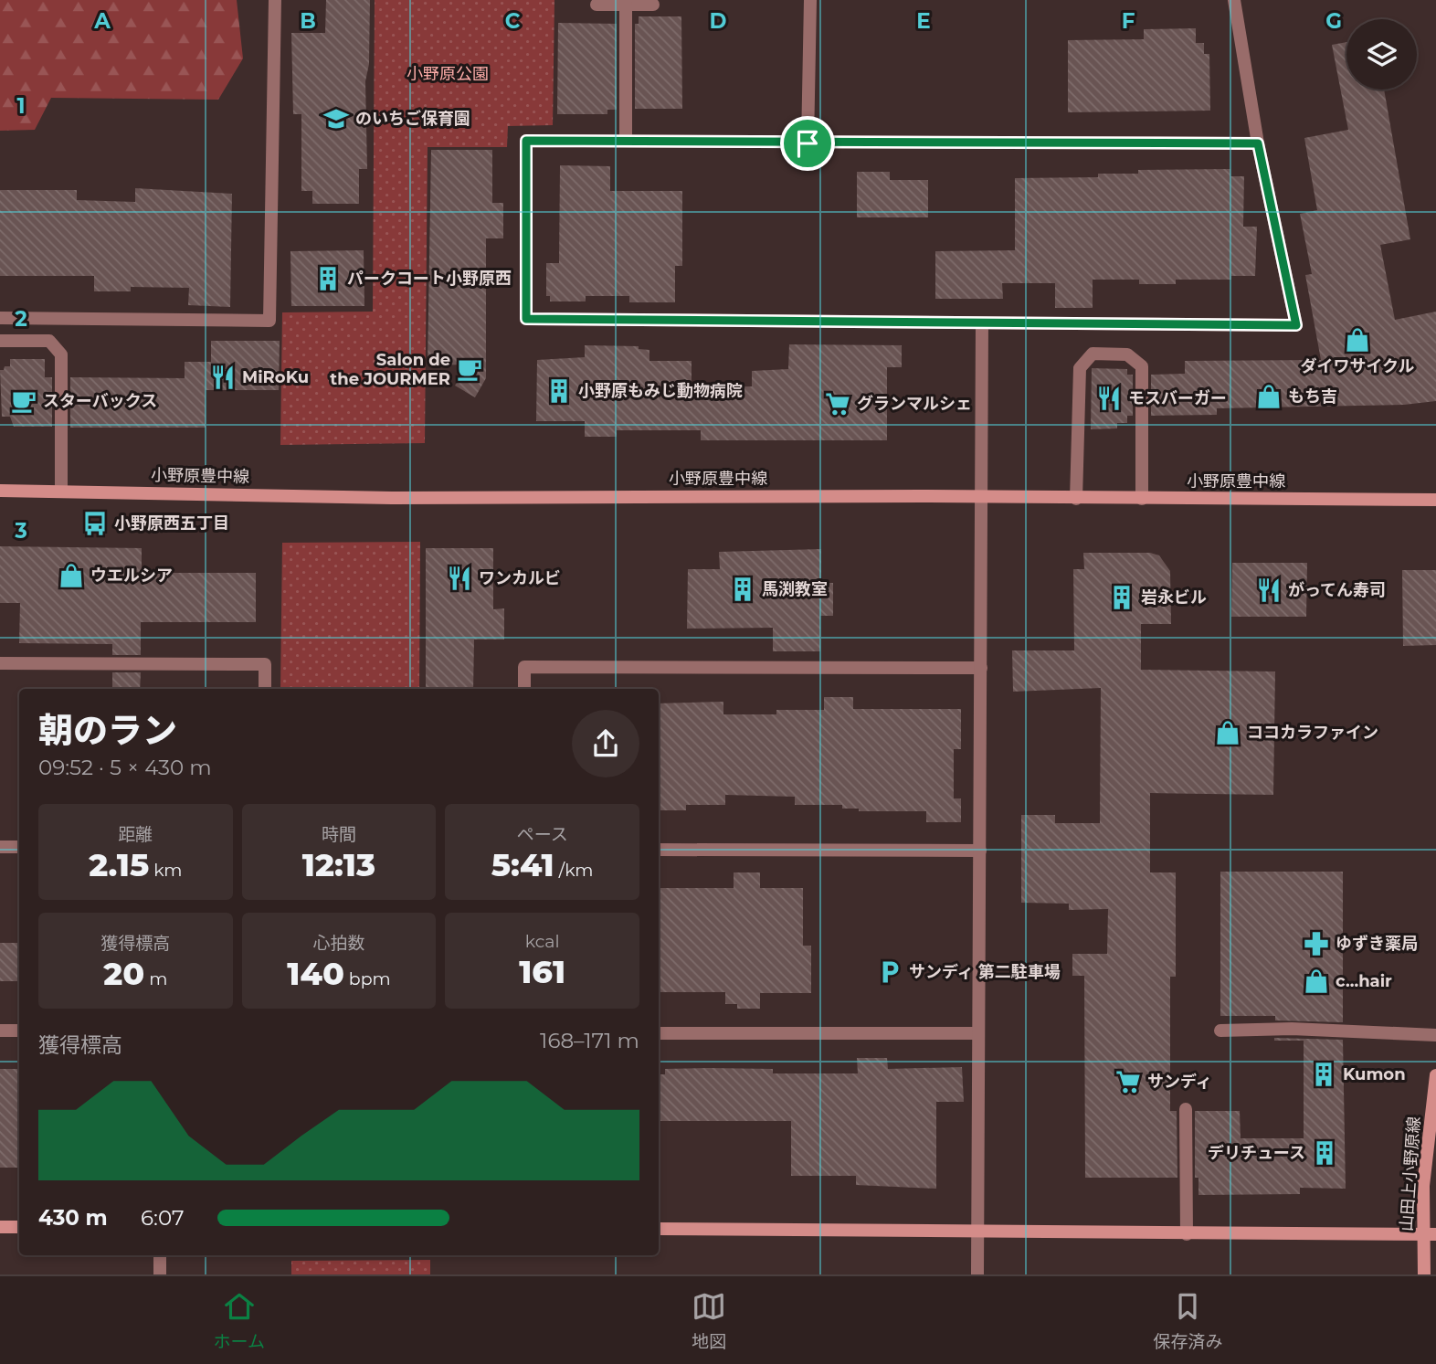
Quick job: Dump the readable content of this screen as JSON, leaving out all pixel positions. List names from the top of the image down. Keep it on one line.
{"streets":{"street":["小野原豊中線","山田上小野原線"]},"parks":["小野原公園"],"places":{"school or university":["のいちご保育園"],"building":["パークコート小野原西","小野原もみじ動物病院","馬渕教室","岩永ビル","Kumon","デリチュース"],"shop":["ダイワサイクル","もち吉","ウエルシア","ココカラファイン","c...hair"],"cafe":["Salon de the JOURMER","スターバックス"],"restaurant":["MiRoKu","モスバーガー","ワンカルビ","がってん寿司"],"supermarket":["グランマルシェ","サンディ"],"bus stop":["小野原西五丁目"],"pharmacy":["ゆずき薬局"],"parking":["サンディ 第二駐車場"]},"page":{"heading":["朝のラン","09:52 · 5 × 430 m"],"stats":[["距離","2.15 km"],["時間","12:13"],["ペース","5:41 /km"],["獲得標高","20 m"],["心拍数","140 bpm"],["kcal","161"]],"chart":["獲得標高","168–171 m"],"list":[{"name":"430 m","note":"6:07"}],"tabs":["ホーム","地図","保存済み"]},"grid":{"columns":["A","B","C","D","E","F","G"],"rows":["1","2","3"]}}
